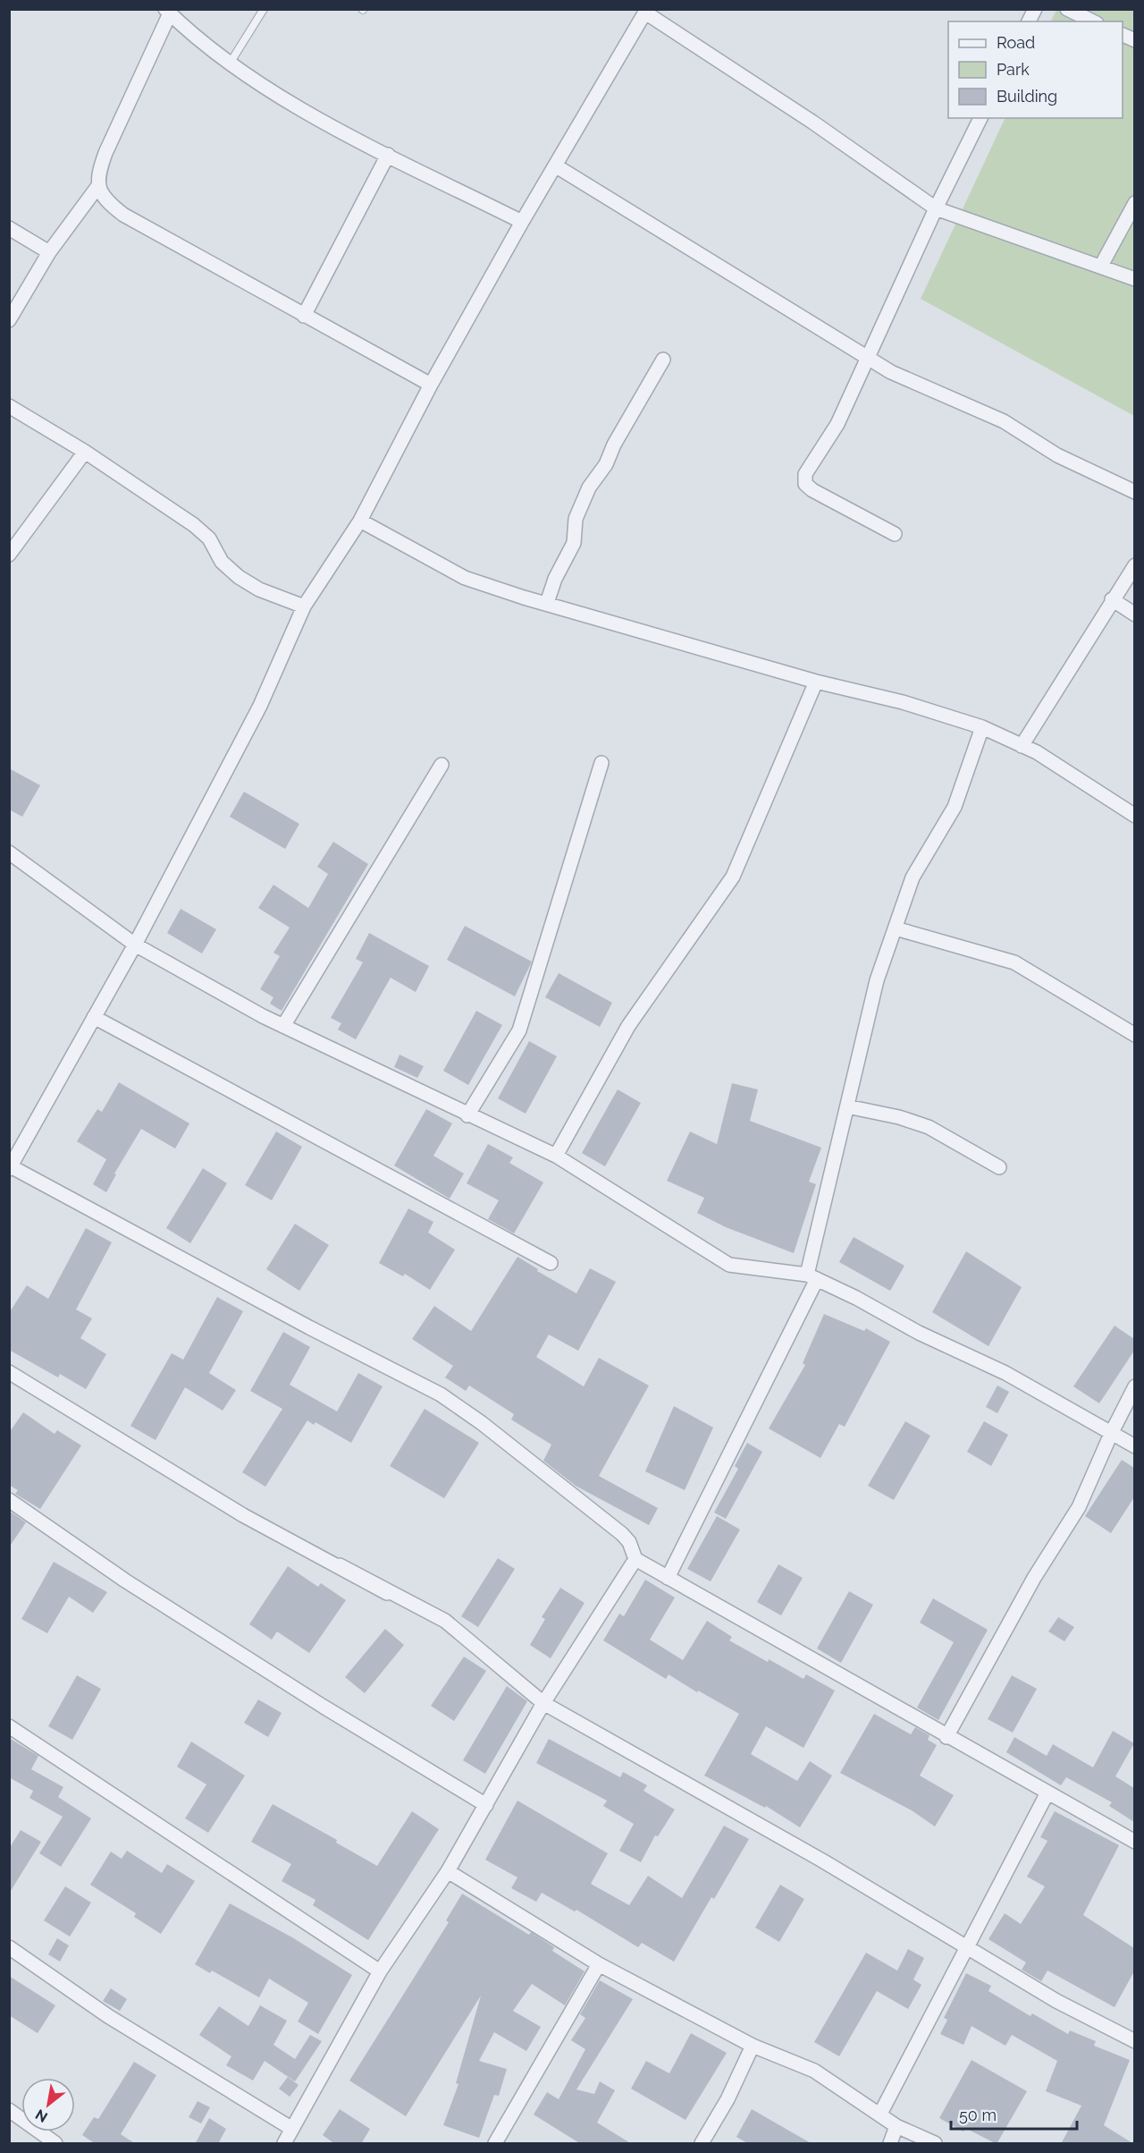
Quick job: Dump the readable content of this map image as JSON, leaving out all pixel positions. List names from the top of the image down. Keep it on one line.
{"legend":["Road","Park","Building"],"scale_bar":"50 m","north":"bottom left"}
